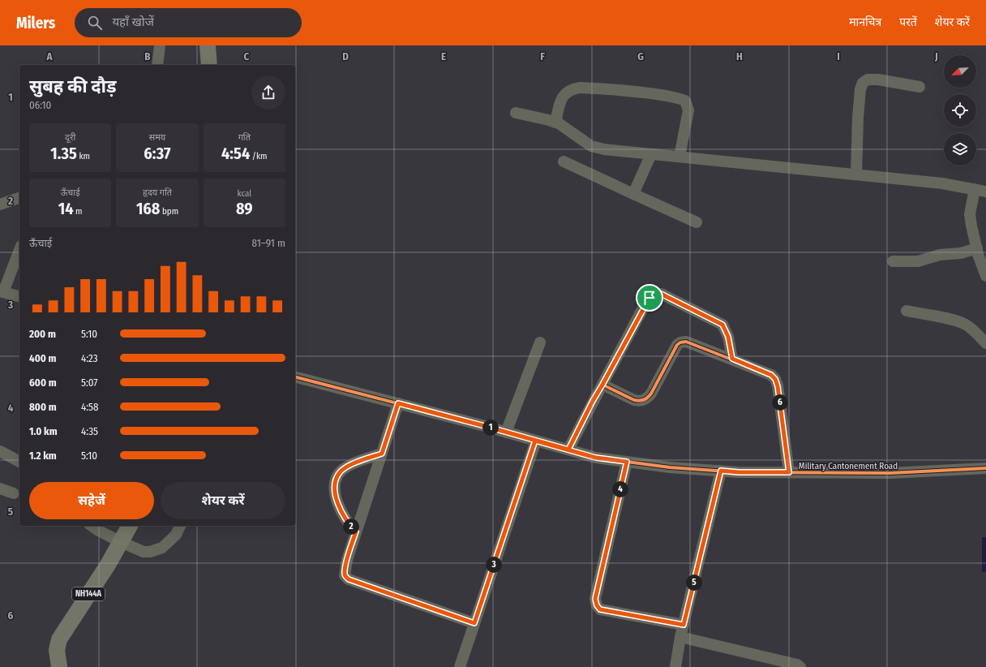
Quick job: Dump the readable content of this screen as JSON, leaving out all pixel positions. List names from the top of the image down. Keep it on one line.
{"streets":{"highway":["NH144A"],"street":["Military Cantonement Road"]},"north":"bottom left","page":{"header":"Milers","search":"यहाँ खोजें","nav":["मानचित्र","परतें","शेयर करें"],"heading":["सुबह की दौड़","06:10"],"stats":[["दूरी","1.35 km"],["समय","6:37"],["गति","4:54 /km"],["ऊँचाई","14 m"],["हृदय गति","168 bpm"],["kcal","89"]],"chart":["ऊँचाई","81–91 m"],"list":[{"name":"200 m","note":"5:10"},{"name":"400 m","note":"4:23"},{"name":"600 m","note":"5:07"},{"name":"800 m","note":"4:58"},{"name":"1.0 km","note":"4:35"},{"name":"1.2 km","note":"5:10"}],"pins":["6","1","4","2","3","5"],"buttons":["सहेजें","शेयर करें"]},"grid":{"columns":["A","B","C","D","E","F","G","H","I","J"],"rows":["1","2","3","4","5","6"]}}
